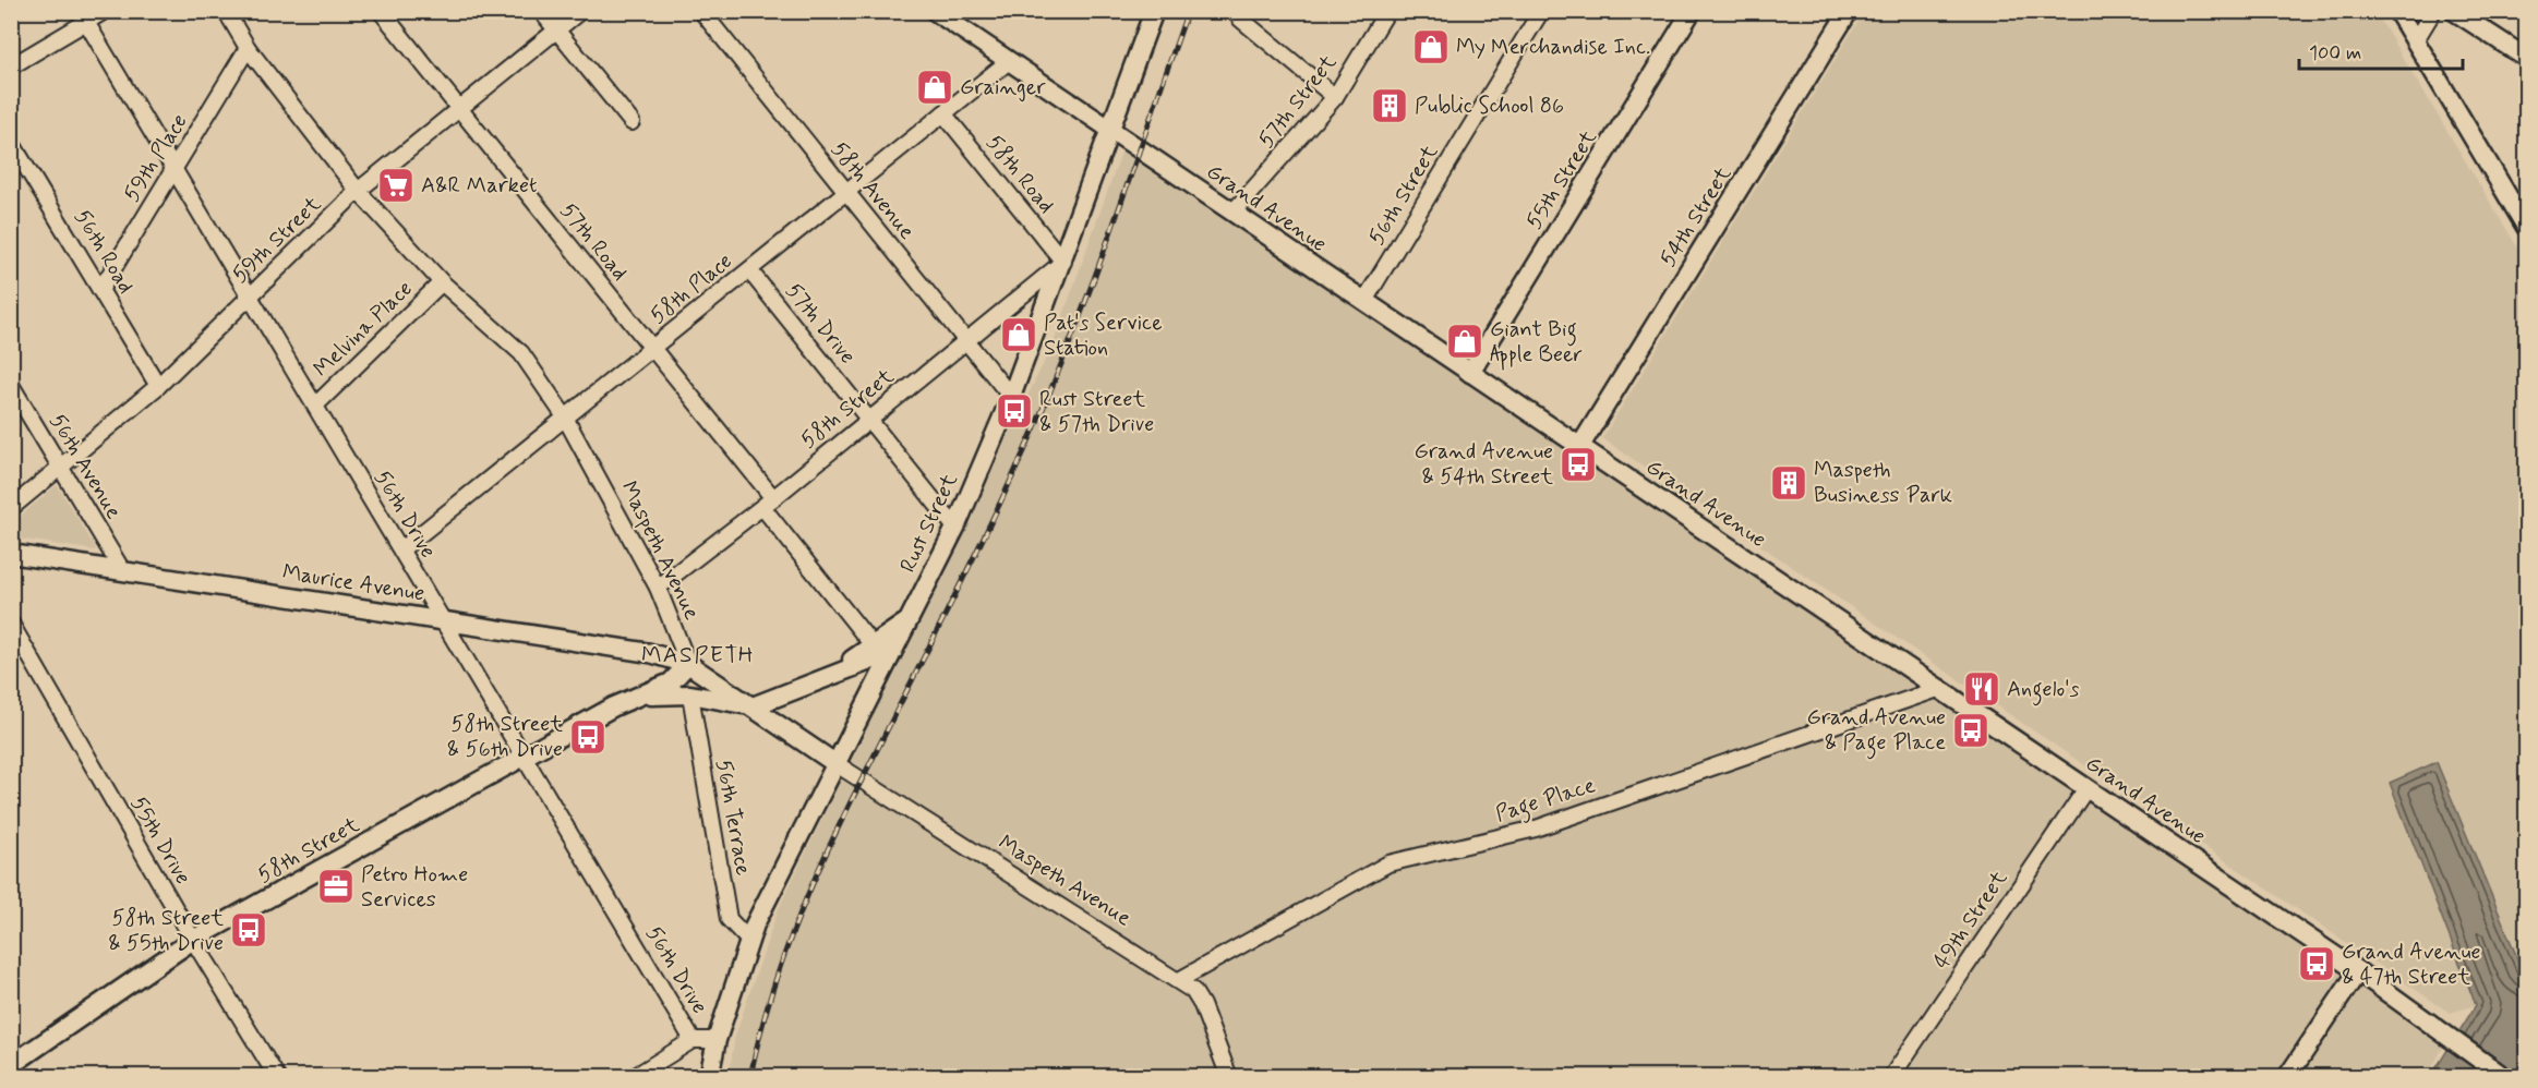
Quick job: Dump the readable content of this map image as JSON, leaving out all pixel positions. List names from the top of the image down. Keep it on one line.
{"streets":{"main road":["55th Street","Grand Avenue","54th Street","58th Street","Rust Street","Maspeth Avenue","Maurice Avenue"],"street":["57th Street","59th Place","58th Road","58th Avenue","56th Street","59th Street","57th Road","56th Road","58th Place","57th Drive","Melvina Place","56th Avenue","56th Drive","Page Place","56th Terrace","55th Drive","49th Street"]},"crossings":[["57th Street","Grand Avenue"],["59th Place","56th Road"],["59th Place","56th Drive"],["59th Place","Maspeth Avenue"],["58th Road","58th Place"],["58th Road","58th Street"],["58th Road","Rust Street"],["55th Street","Grand Avenue"],["58th Avenue","58th Place"],["58th Avenue","58th Street"],["58th Avenue","Rust Street"],["56th Street","Grand Avenue"],["Grand Avenue","54th Street"],["Grand Avenue","58th Place"],["Grand Avenue","Rust Street"],["Grand Avenue","Page Place"],["Grand Avenue","49th Street"],["59th Street","57th Road"],["59th Street","56th Road"],["59th Street","56th Avenue"],["59th Street","56th Drive"],["59th Street","Maspeth Avenue"],["57th Road","58th Place"],["57th Road","58th Street"],["58th Place","57th Drive"],["58th Place","56th Drive"],["58th Place","Maspeth Avenue"],["57th Drive","58th Street"],["57th Drive","Rust Street"],["Melvina Place","56th Drive"],["Melvina Place","Maspeth Avenue"],["58th Street","56th Drive"],["58th Street","Rust Street"],["58th Street","Maspeth Avenue"],["58th Street","Maurice Avenue"],["58th Street","56th Terrace"],["58th Street","55th Drive"],["56th Avenue","Maurice Avenue"],["56th Drive","Maurice Avenue"],["Rust Street","Maspeth Avenue"],["Rust Street","56th Terrace"],["Maspeth Avenue","Maurice Avenue"],["Maspeth Avenue","Page Place"]],"districts":["MASPETH"],"places":{"shop":["My Merchandise Inc.","Grainger","Pat's Service Station","Giant Big Apple Beer"],"building":["Public School 86","Maspeth Business Park"],"supermarket":["A&R Market"],"bus stop":["Rust Street & 57th Drive","Grand Avenue & 54th Street","Grand Avenue & Page Place","58th Street & 56th Drive","58th Street & 55th Drive","Grand Avenue & 47th Street"],"restaurant":["Angelo's"],"office":["Petro Home Services"]},"scale_bar":"100 m"}
